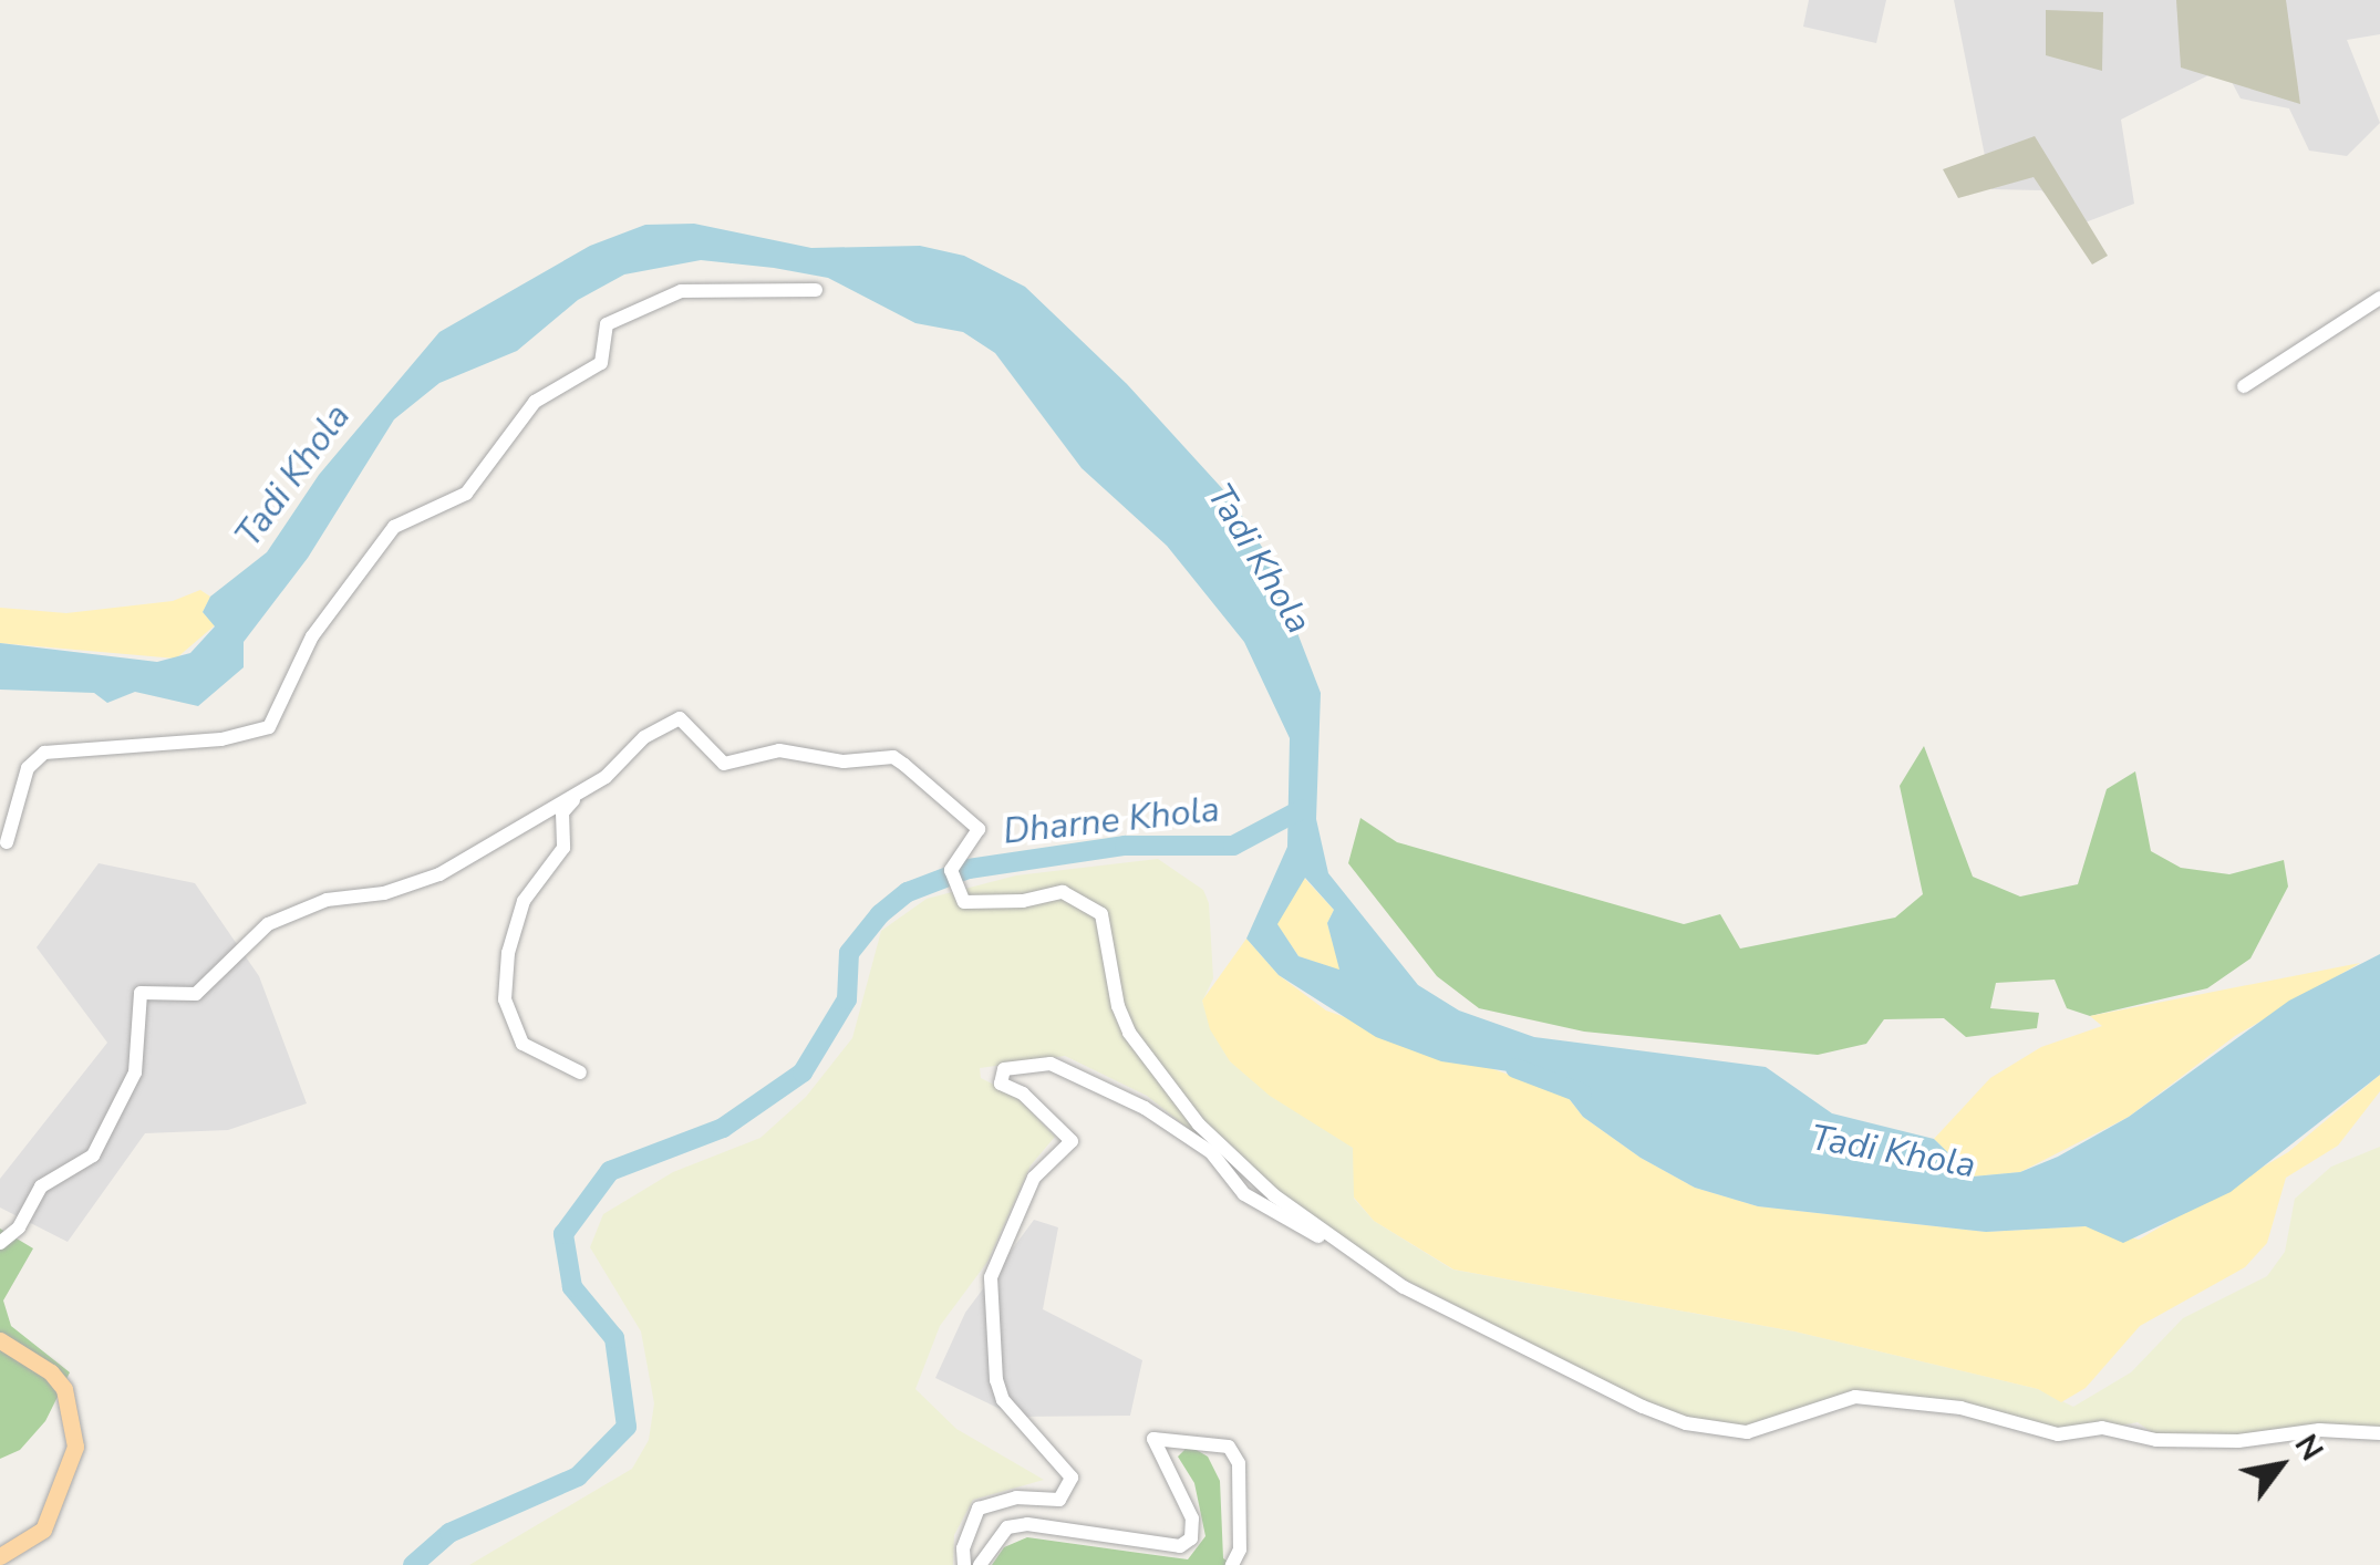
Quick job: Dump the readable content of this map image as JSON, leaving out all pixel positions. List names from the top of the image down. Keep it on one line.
{"water":["Tadi Khola","Dharne Khola"],"north":"top right"}
